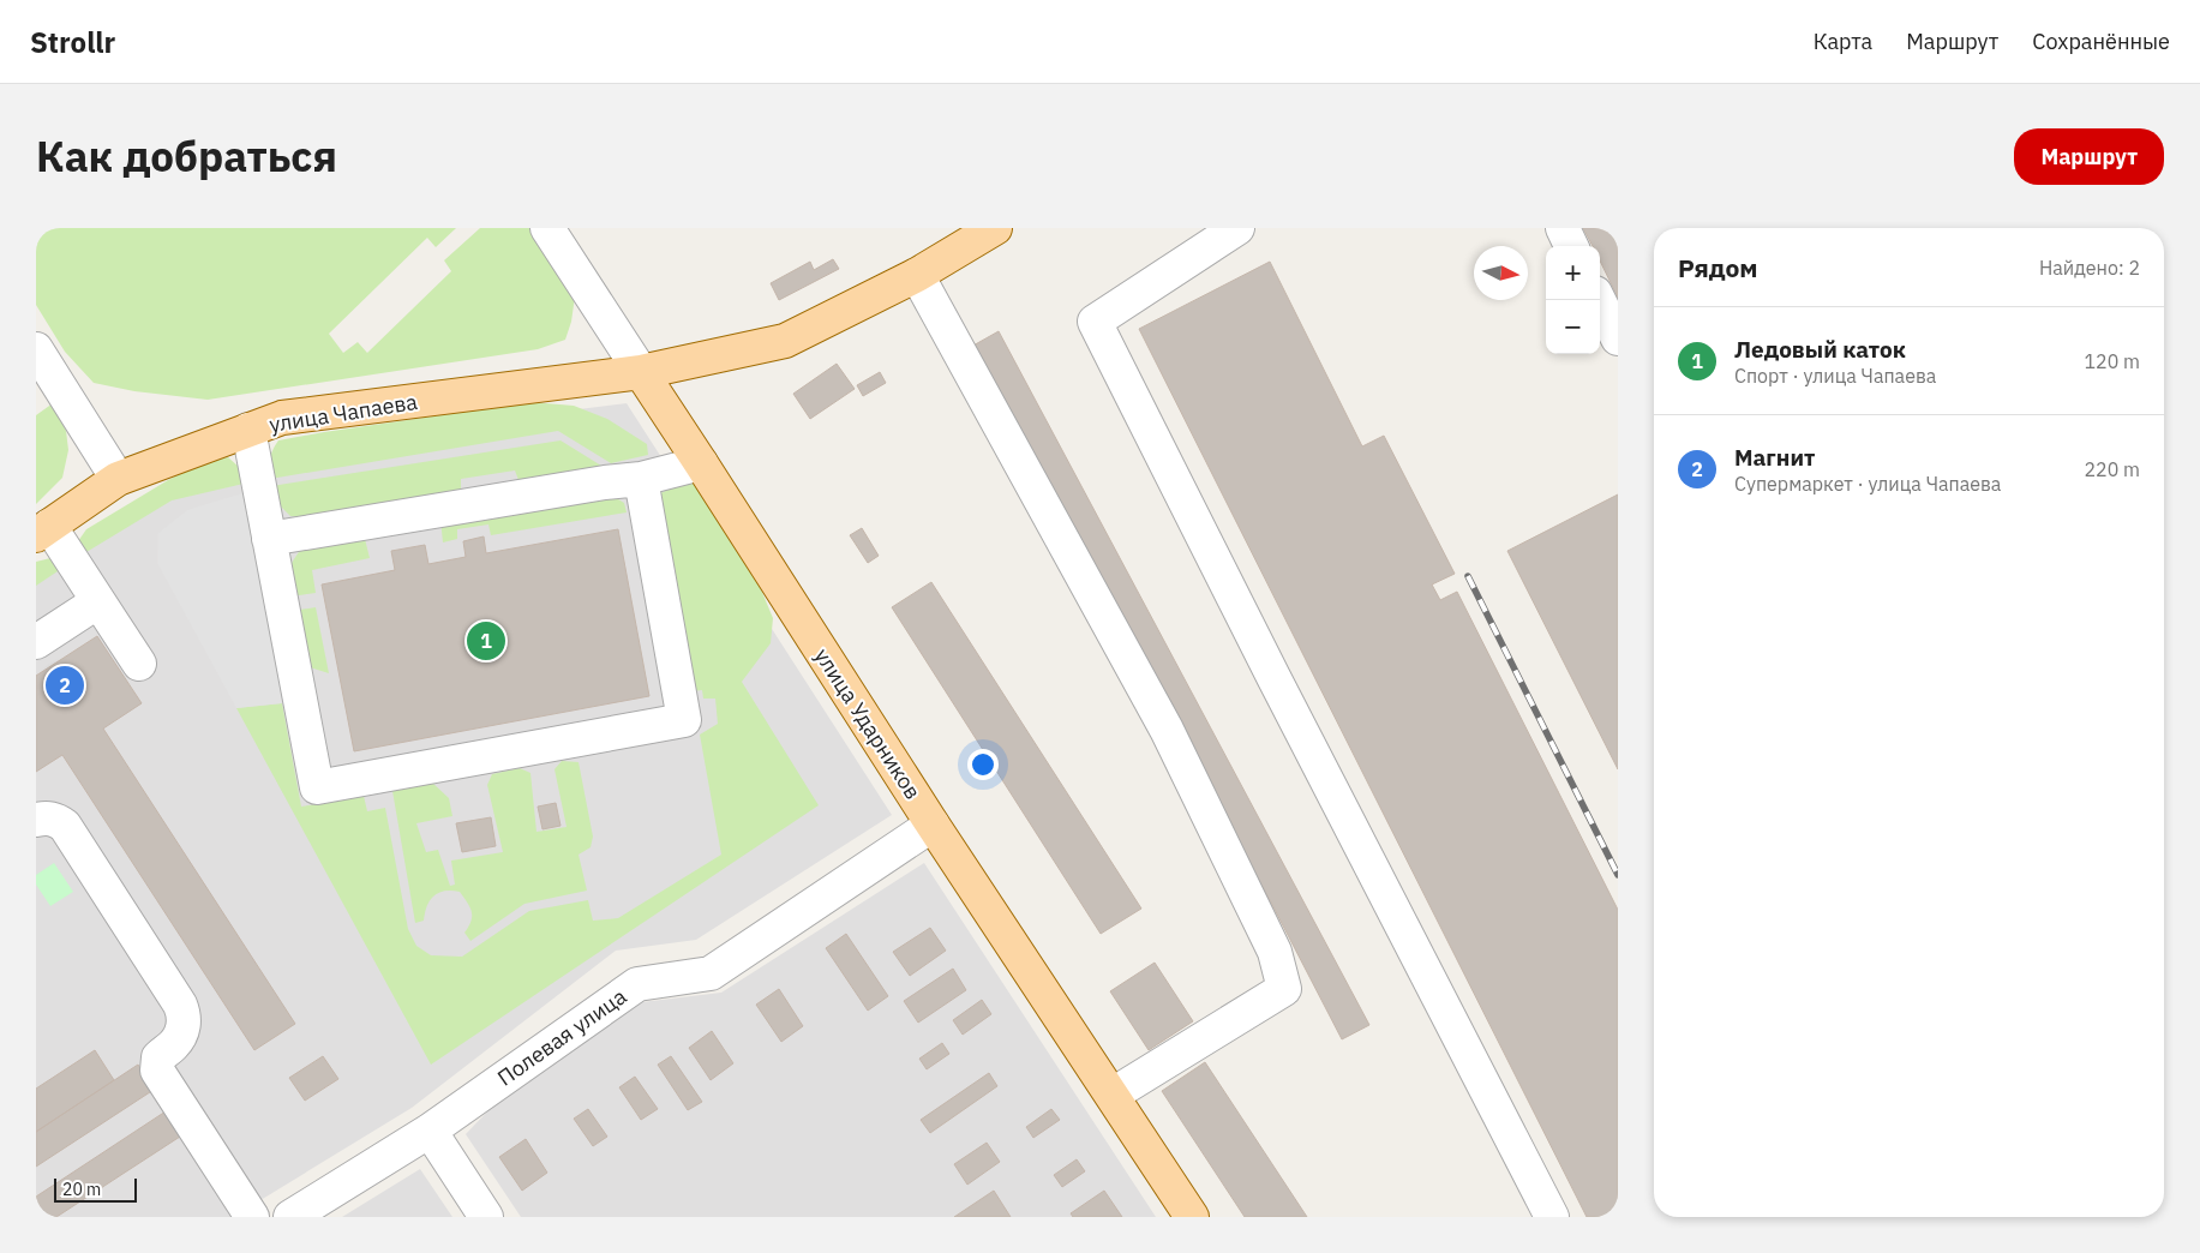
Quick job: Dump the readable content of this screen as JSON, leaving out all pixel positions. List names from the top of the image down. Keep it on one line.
{"streets":{"main road":["улица Чапаева","улица Ударников"],"street":["Полевая улица"]},"crossings":[["улица Чапаева","улица Ударников"],["улица Ударников","Полевая улица"]],"scale_bar":"20 m","north":"right","page":{"header":"Strollr","nav":["Карта","Маршрут","Сохранённые"],"title":"Как добраться","buttons":"Маршрут","heading":["Рядом","Найдено: 2"],"map_buttons":["+","−"],"list":[{"mark":"1","name":"Ледовый каток","note":"Спорт · улица Чапаева","value":"120 m"},{"mark":"2","name":"Магнит","note":"Супермаркет · улица Чапаева","value":"220 m"}],"pins":["1","2"],"scale":"20 m"}}
